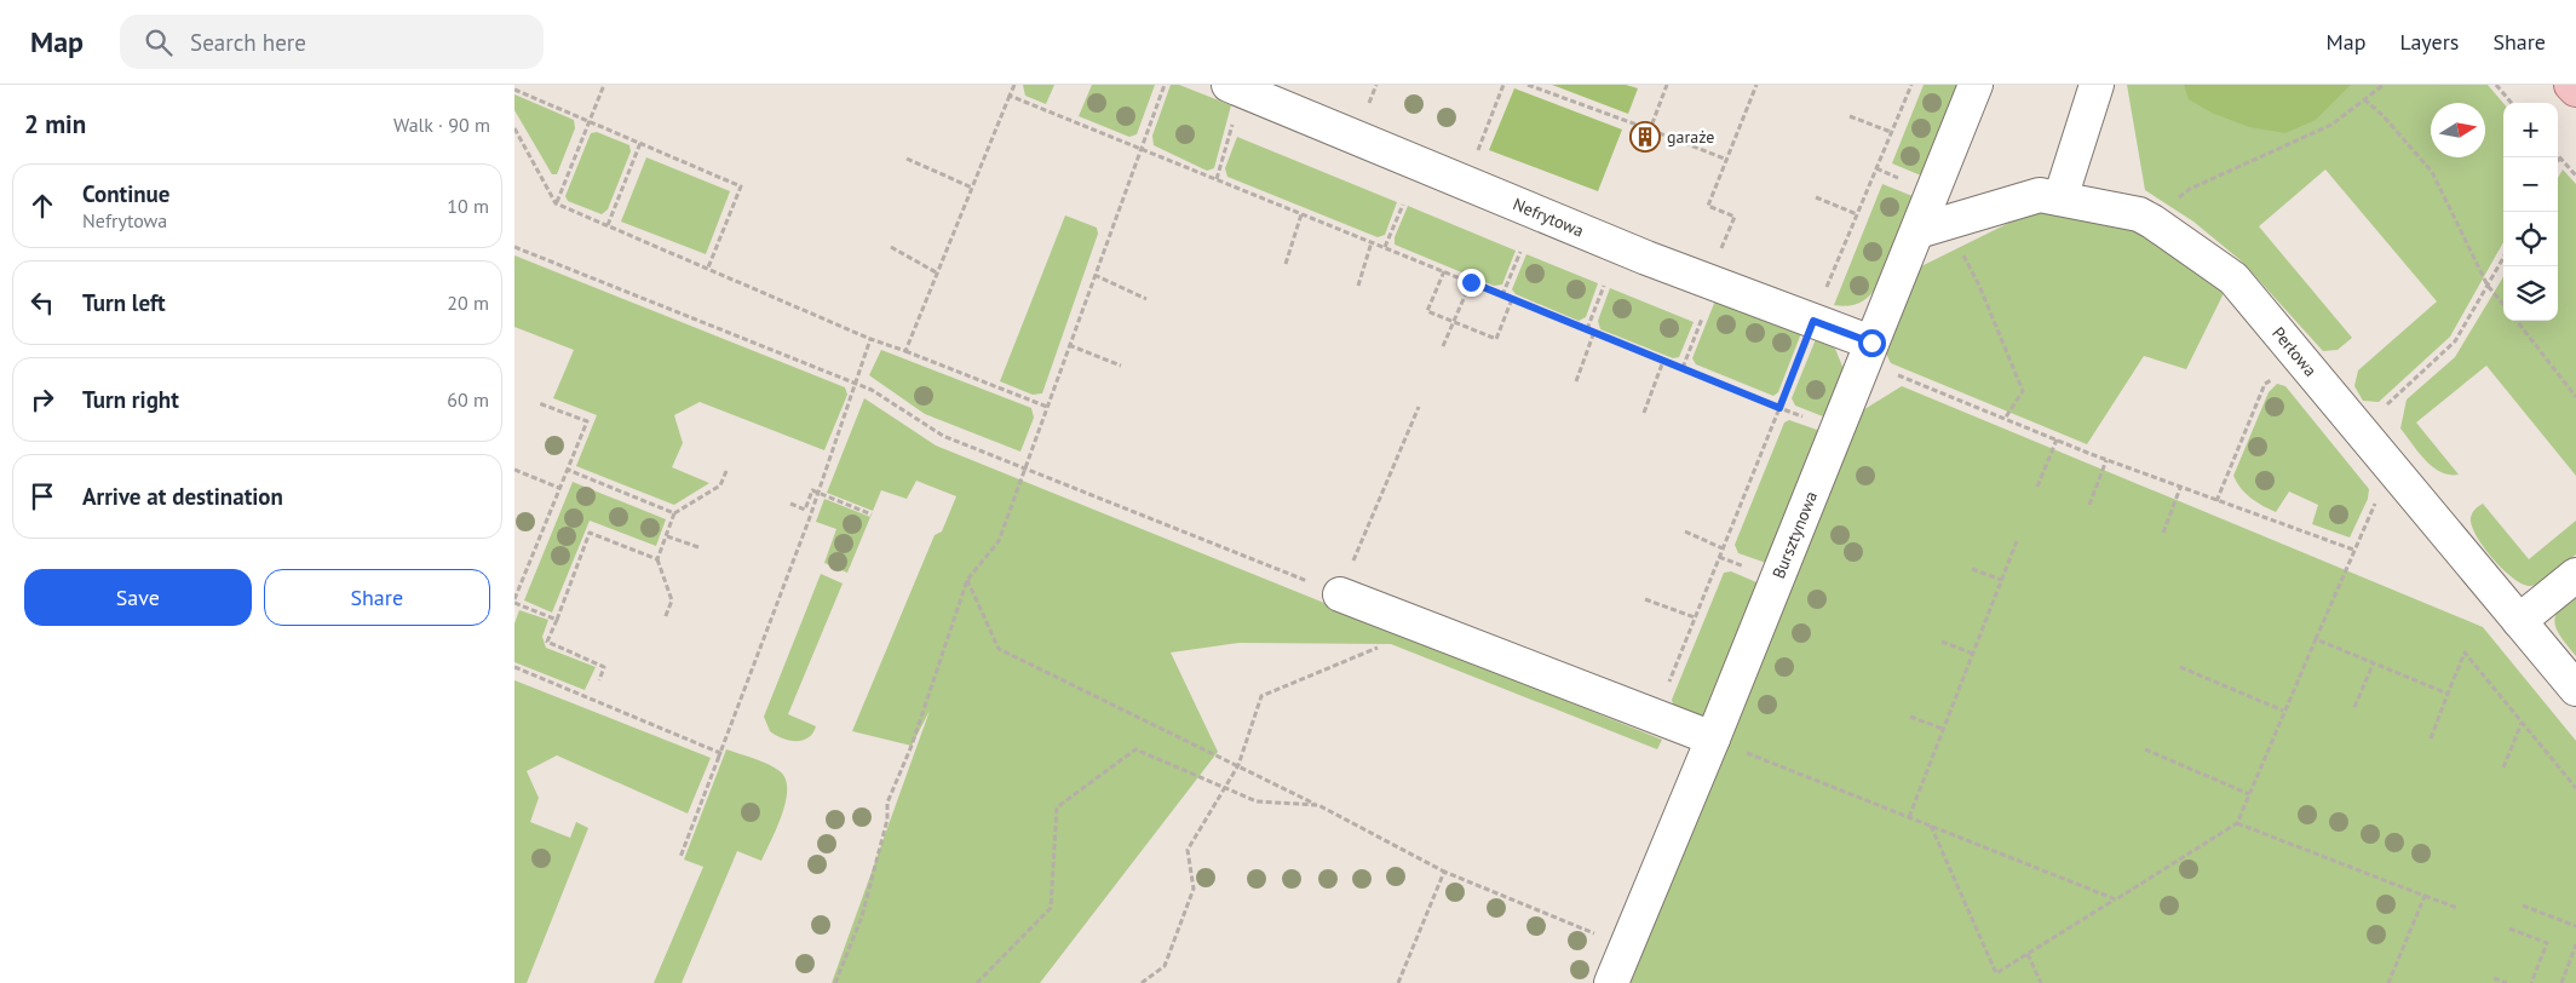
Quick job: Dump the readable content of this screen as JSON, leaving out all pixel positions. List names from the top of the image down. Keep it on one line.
{"streets":{"street":["Nefrytowa","Perłowa","Bursztynowa"]},"crossings":[["Nefrytowa","Bursztynowa"],["Perłowa","Bursztynowa"]],"places":{"building":["garaże"]},"north":"right","page":{"header":"Map","search":"Search here","nav":["Map","Layers","Share"],"heading":["2 min","Walk · 90 m"],"map_buttons":["+","−"],"list":[["Continue","Nefrytowa","10 m"],["Turn left","20 m"],["Turn right","60 m"],"Arrive at destination"],"buttons":["Save","Share"]}}
